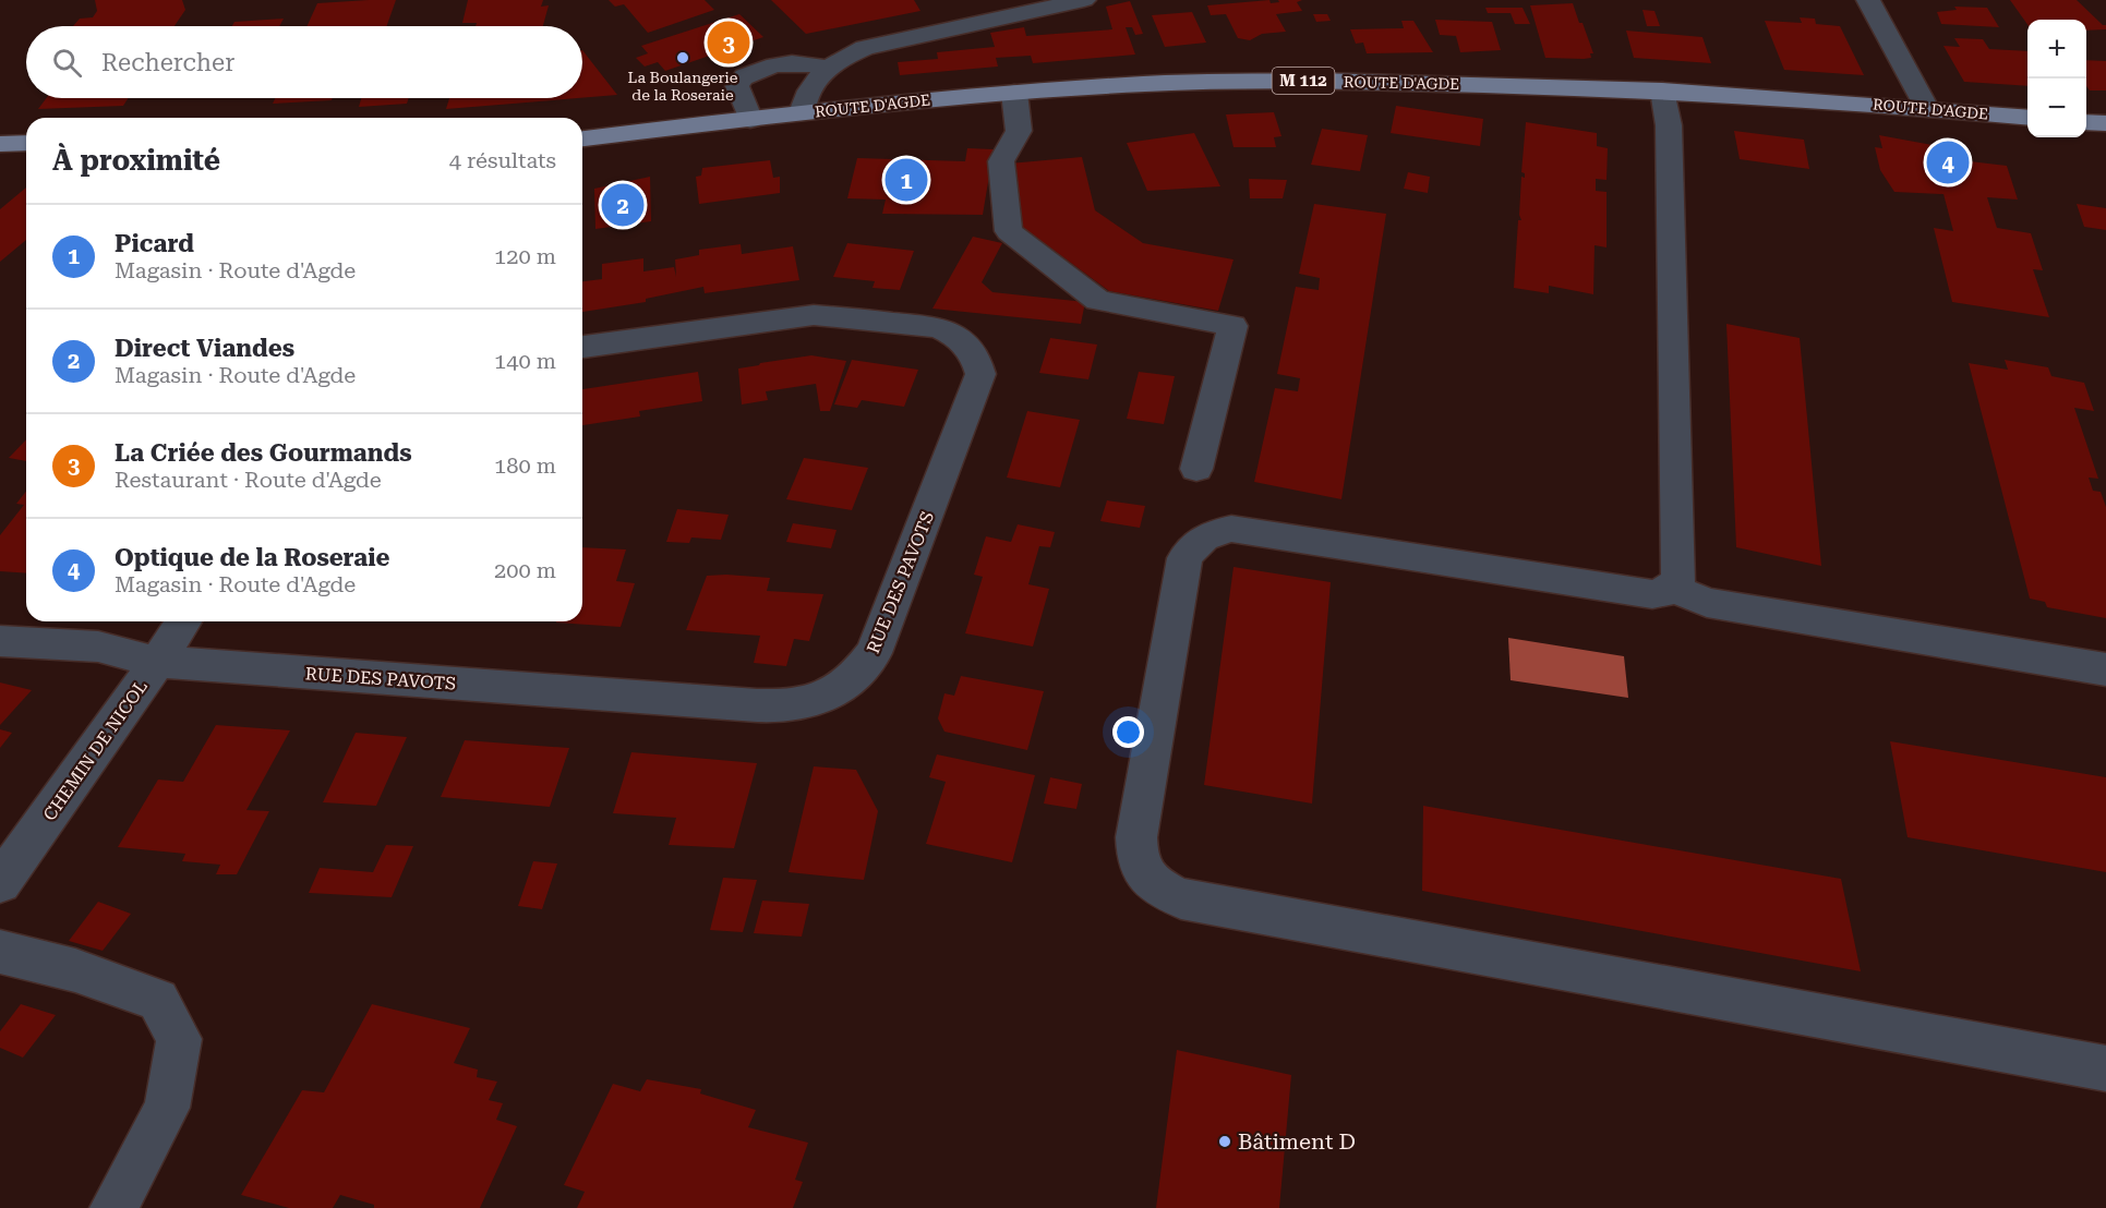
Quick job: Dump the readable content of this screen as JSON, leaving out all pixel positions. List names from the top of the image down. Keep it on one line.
{"streets":{"main road":["M 112","ROUTE D'AGDE"],"street":["RUE DES PAVOTS","CHEMIN DE NICOL"]},"crossings":[["RUE DES PAVOTS","CHEMIN DE NICOL"]],"places":["La Boulangerie de la Roseraie","Bâtiment D"],"page":{"pins":["3","4","1","2"],"map_buttons":["+","−"],"search":"Rechercher","heading":["À proximité","4 résultats"],"list":[{"mark":"1","name":"Picard","note":"Magasin · Route d'Agde","value":"120 m"},{"mark":"2","name":"Direct Viandes","note":"Magasin · Route d'Agde","value":"140 m"},{"mark":"3","name":"La Criée des Gourmands","note":"Restaurant · Route d'Agde","value":"180 m"},{"mark":"4","name":"Optique de la Roseraie","note":"Magasin · Route d'Agde","value":"200 m"}]}}
